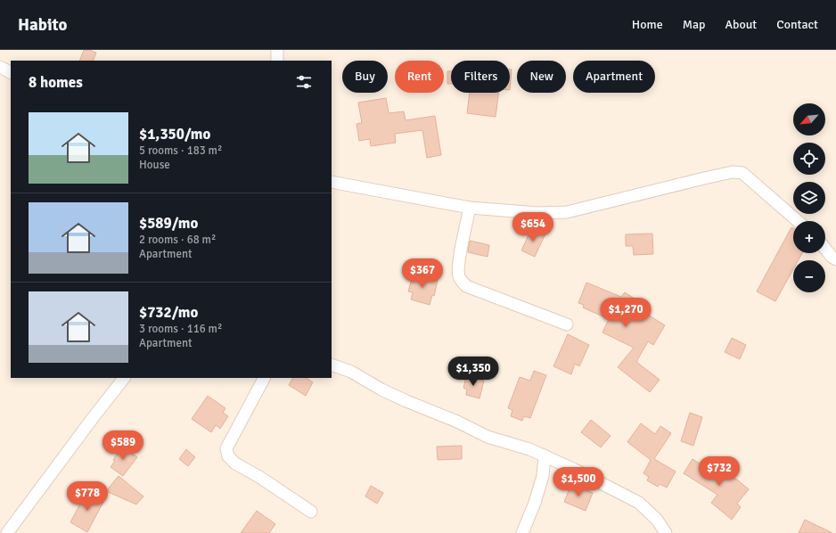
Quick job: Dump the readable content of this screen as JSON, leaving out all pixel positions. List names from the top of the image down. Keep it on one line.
{"north":"bottom left","page":{"header":"Habito","nav":["Home","Map","About","Contact"],"chip":["Buy","Rent","Filters","New","Apartment"],"heading":"8 homes","map_buttons":["+","−"],"list":[{"name":"$1,350/mo","note":"5 rooms · 183 m² · House"},{"name":"$589/mo","note":"2 rooms · 68 m² · Apartment"},{"name":"$732/mo","note":"3 rooms · 116 m² · Apartment"}],"price":["$654","$367","$1,270","$1,350","$589","$732","$1,500","$778"]}}
